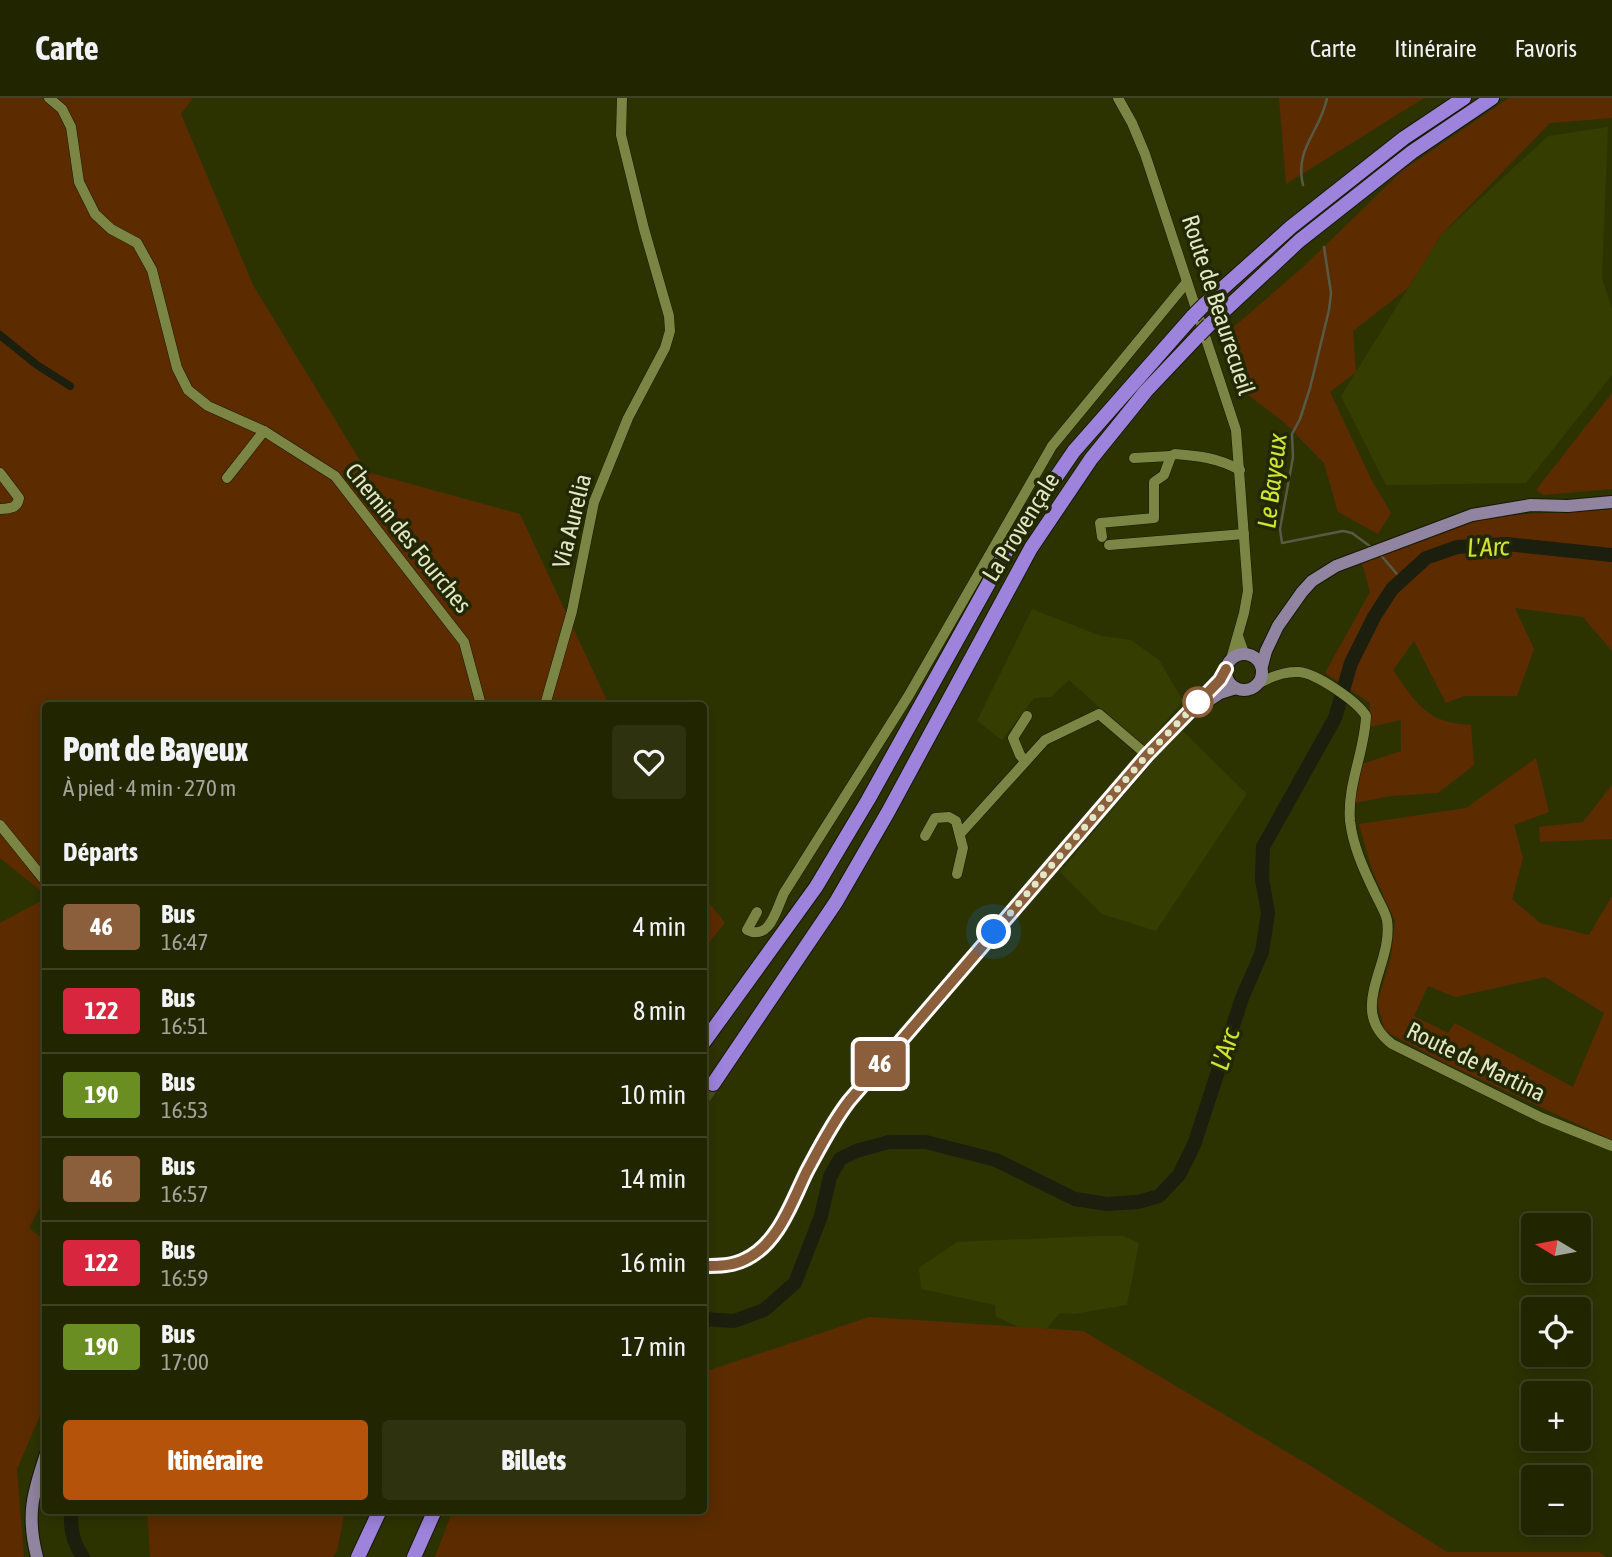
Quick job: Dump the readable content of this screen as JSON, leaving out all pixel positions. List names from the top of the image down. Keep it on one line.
{"streets":{"highway":["La Provençale"],"street":["Route de Beaurecueil","Via Aurelia","Chemin des Fourches","Route de Martina"]},"crossings":[["Route de Beaurecueil","Route de Martina"]],"water":["Le Bayeux","L'Arc"],"lines":["bus line 46"],"north":"left","page":{"header":"Carte","nav":["Carte","Itinéraire","Favoris"],"on_map":"46","heading":[["Pont de Bayeux","À pied · 4 min · 270 m"],"Départs"],"list":[{"mark":"46","name":"Bus","note":"16:47","value":"4 min"},{"mark":"122","name":"Bus","note":"16:51","value":"8 min"},{"mark":"190","name":"Bus","note":"16:53","value":"10 min"},{"mark":"46","name":"Bus","note":"16:57","value":"14 min"},{"mark":"122","name":"Bus","note":"16:59","value":"16 min"},{"mark":"190","name":"Bus","note":"17:00","value":"17 min"}],"map_buttons":["+","−"],"buttons":["Itinéraire","Billets"]}}
